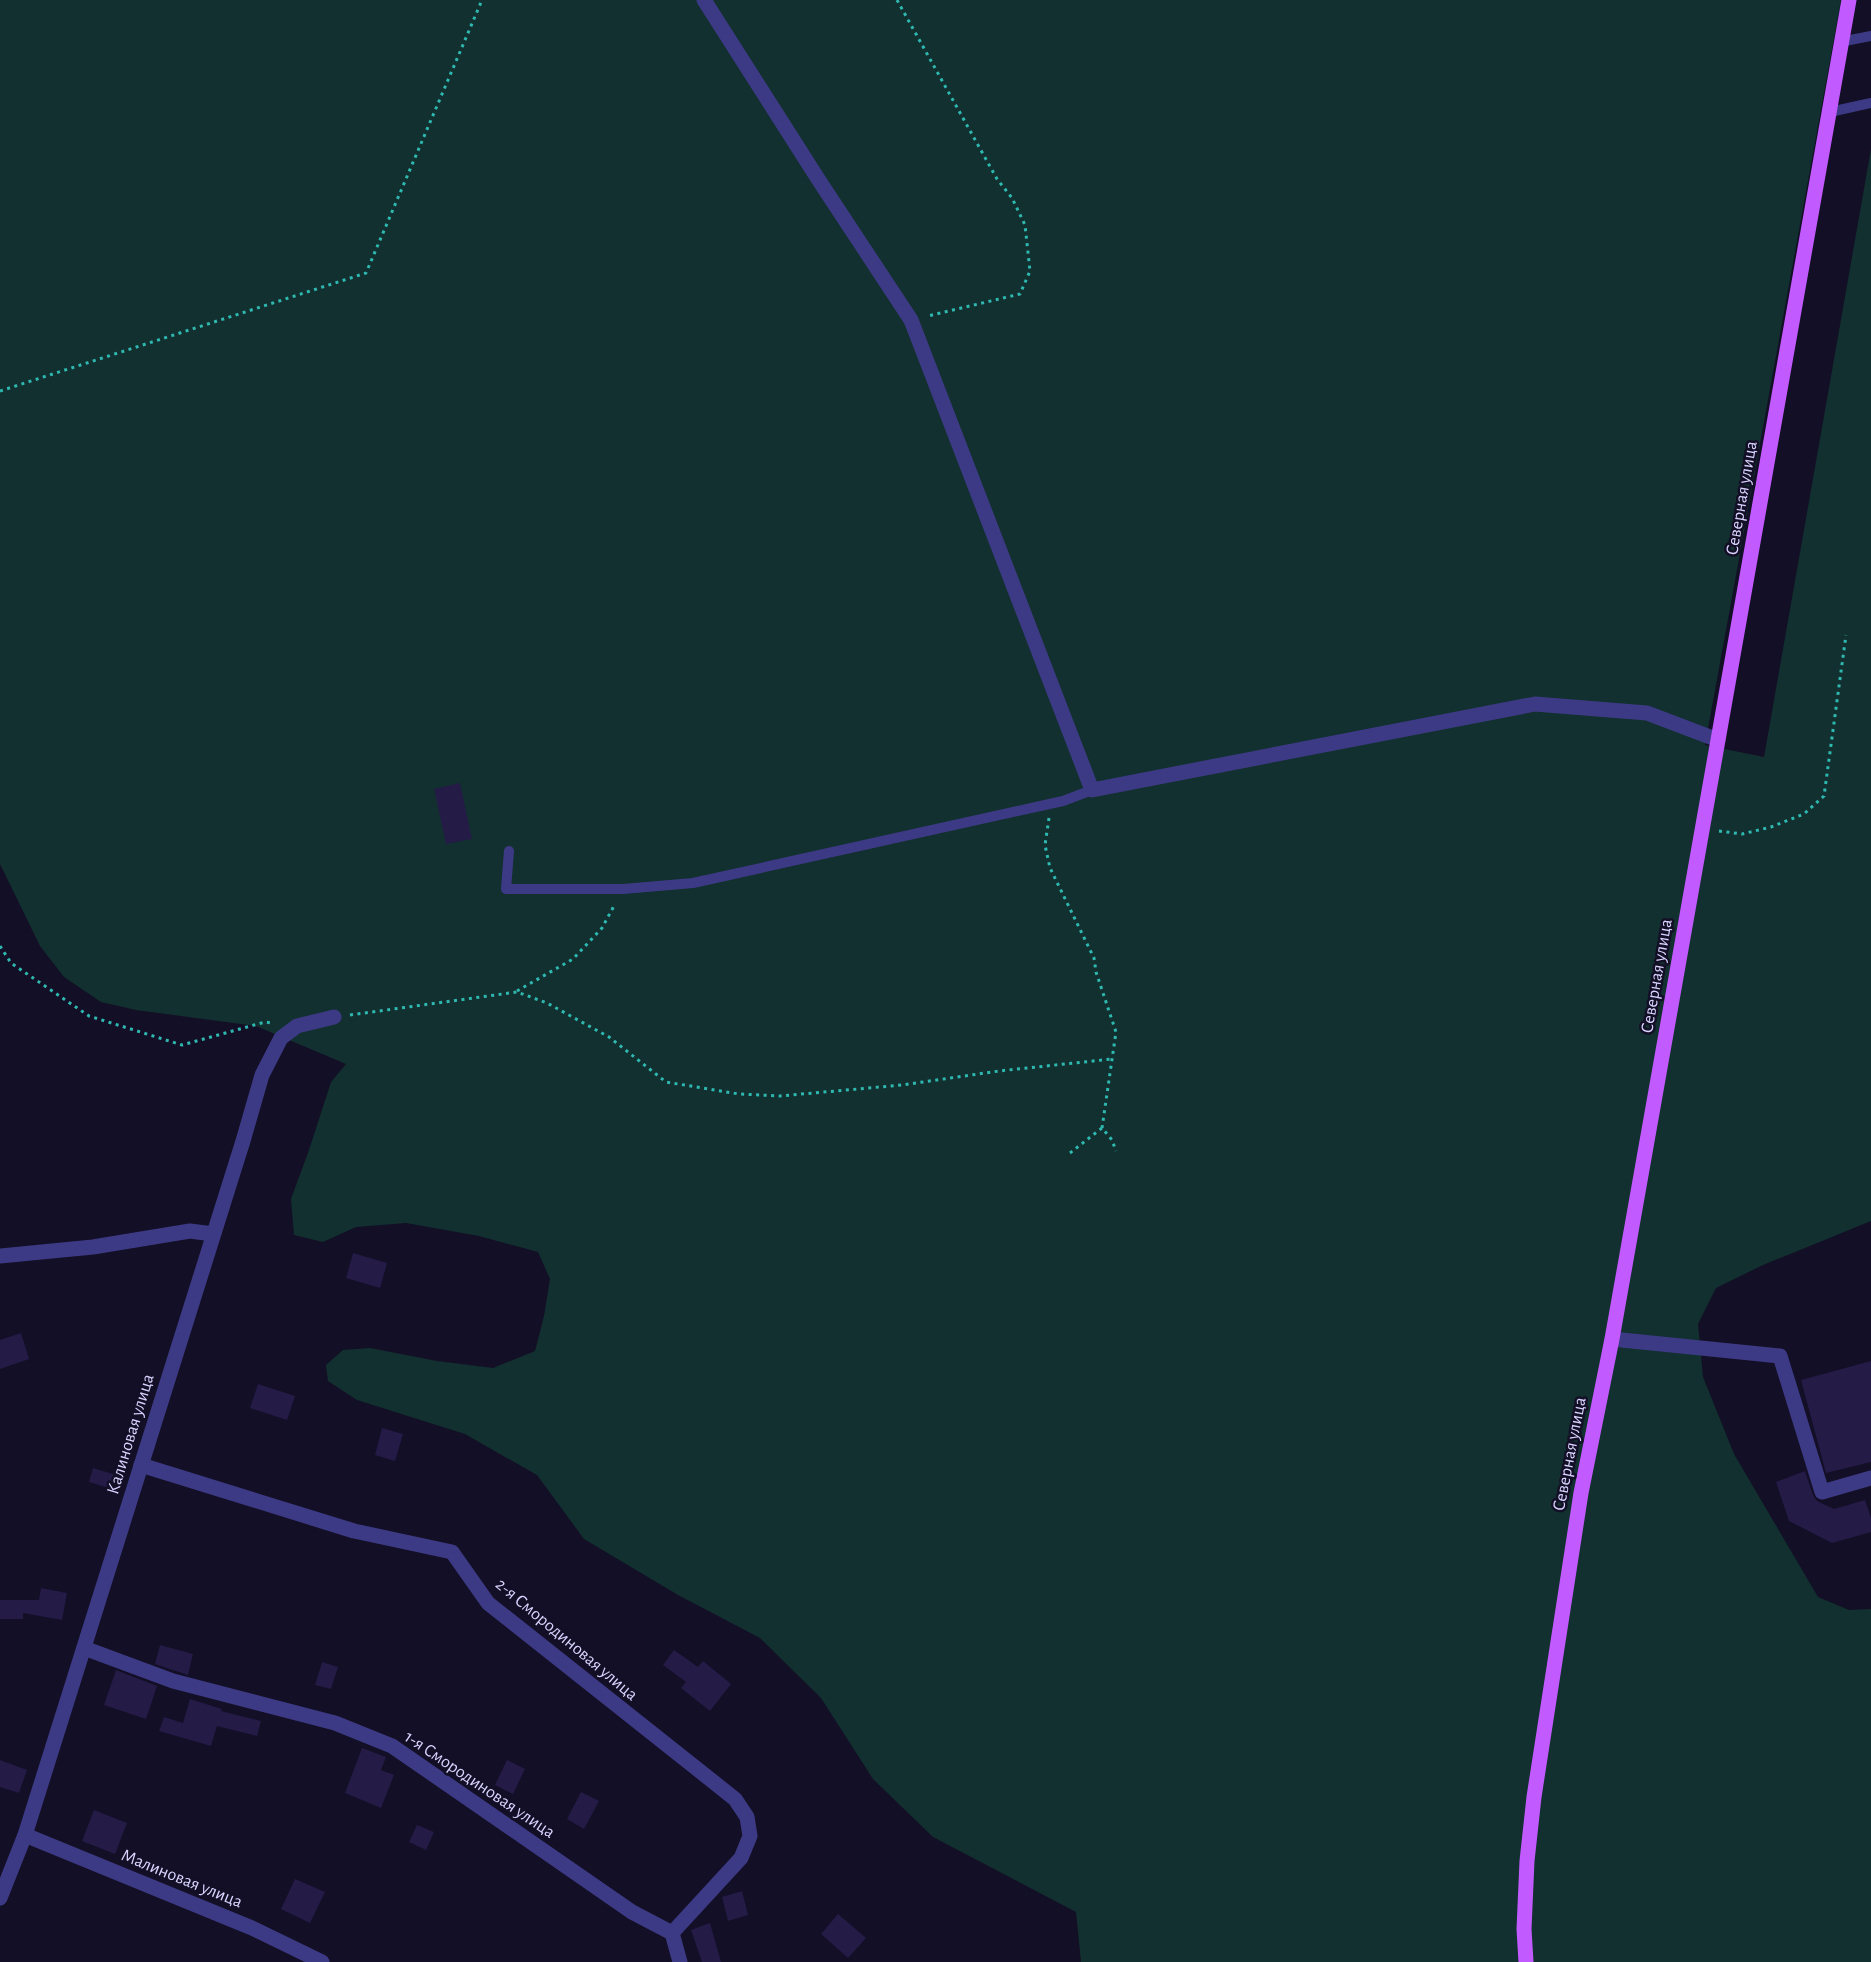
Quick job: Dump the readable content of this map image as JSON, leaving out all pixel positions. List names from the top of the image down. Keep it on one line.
{"streets":{"main road":["Северная улица"],"street":["Калиновая улица","2-я Смородиновая улица","1-я Смородиновая улица","Малиновая улица"]},"crossings":[["Калиновая улица","2-я Смородиновая улица"],["Калиновая улица","1-я Смородиновая улица"],["Калиновая улица","Малиновая улица"],["2-я Смородиновая улица","1-я Смородиновая улица"]]}
